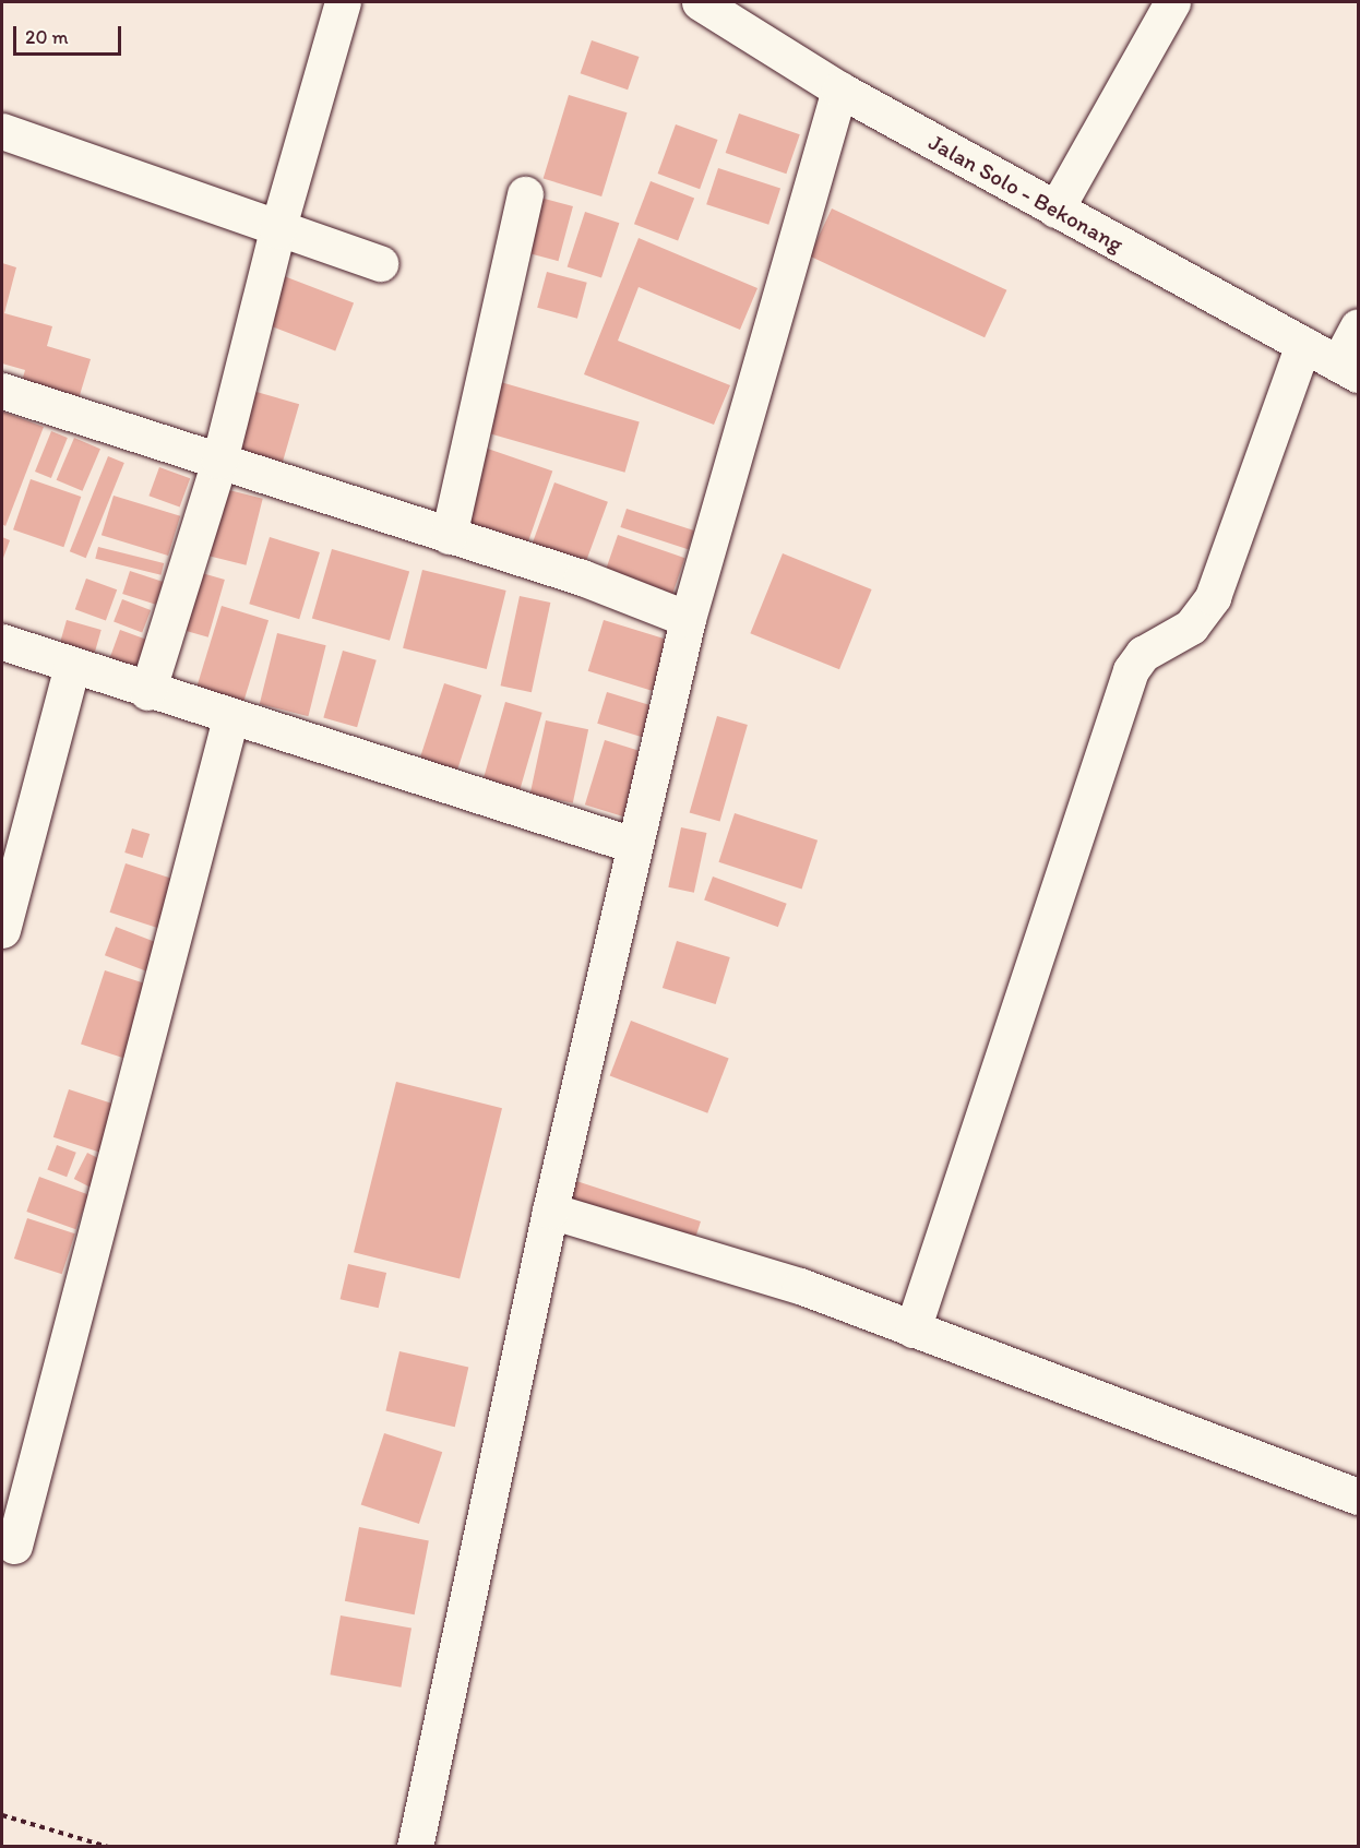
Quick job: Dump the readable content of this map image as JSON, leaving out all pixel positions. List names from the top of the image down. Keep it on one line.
{"streets":{"street":["Jalan Solo - Bekonang"]},"scale_bar":"20 m"}
